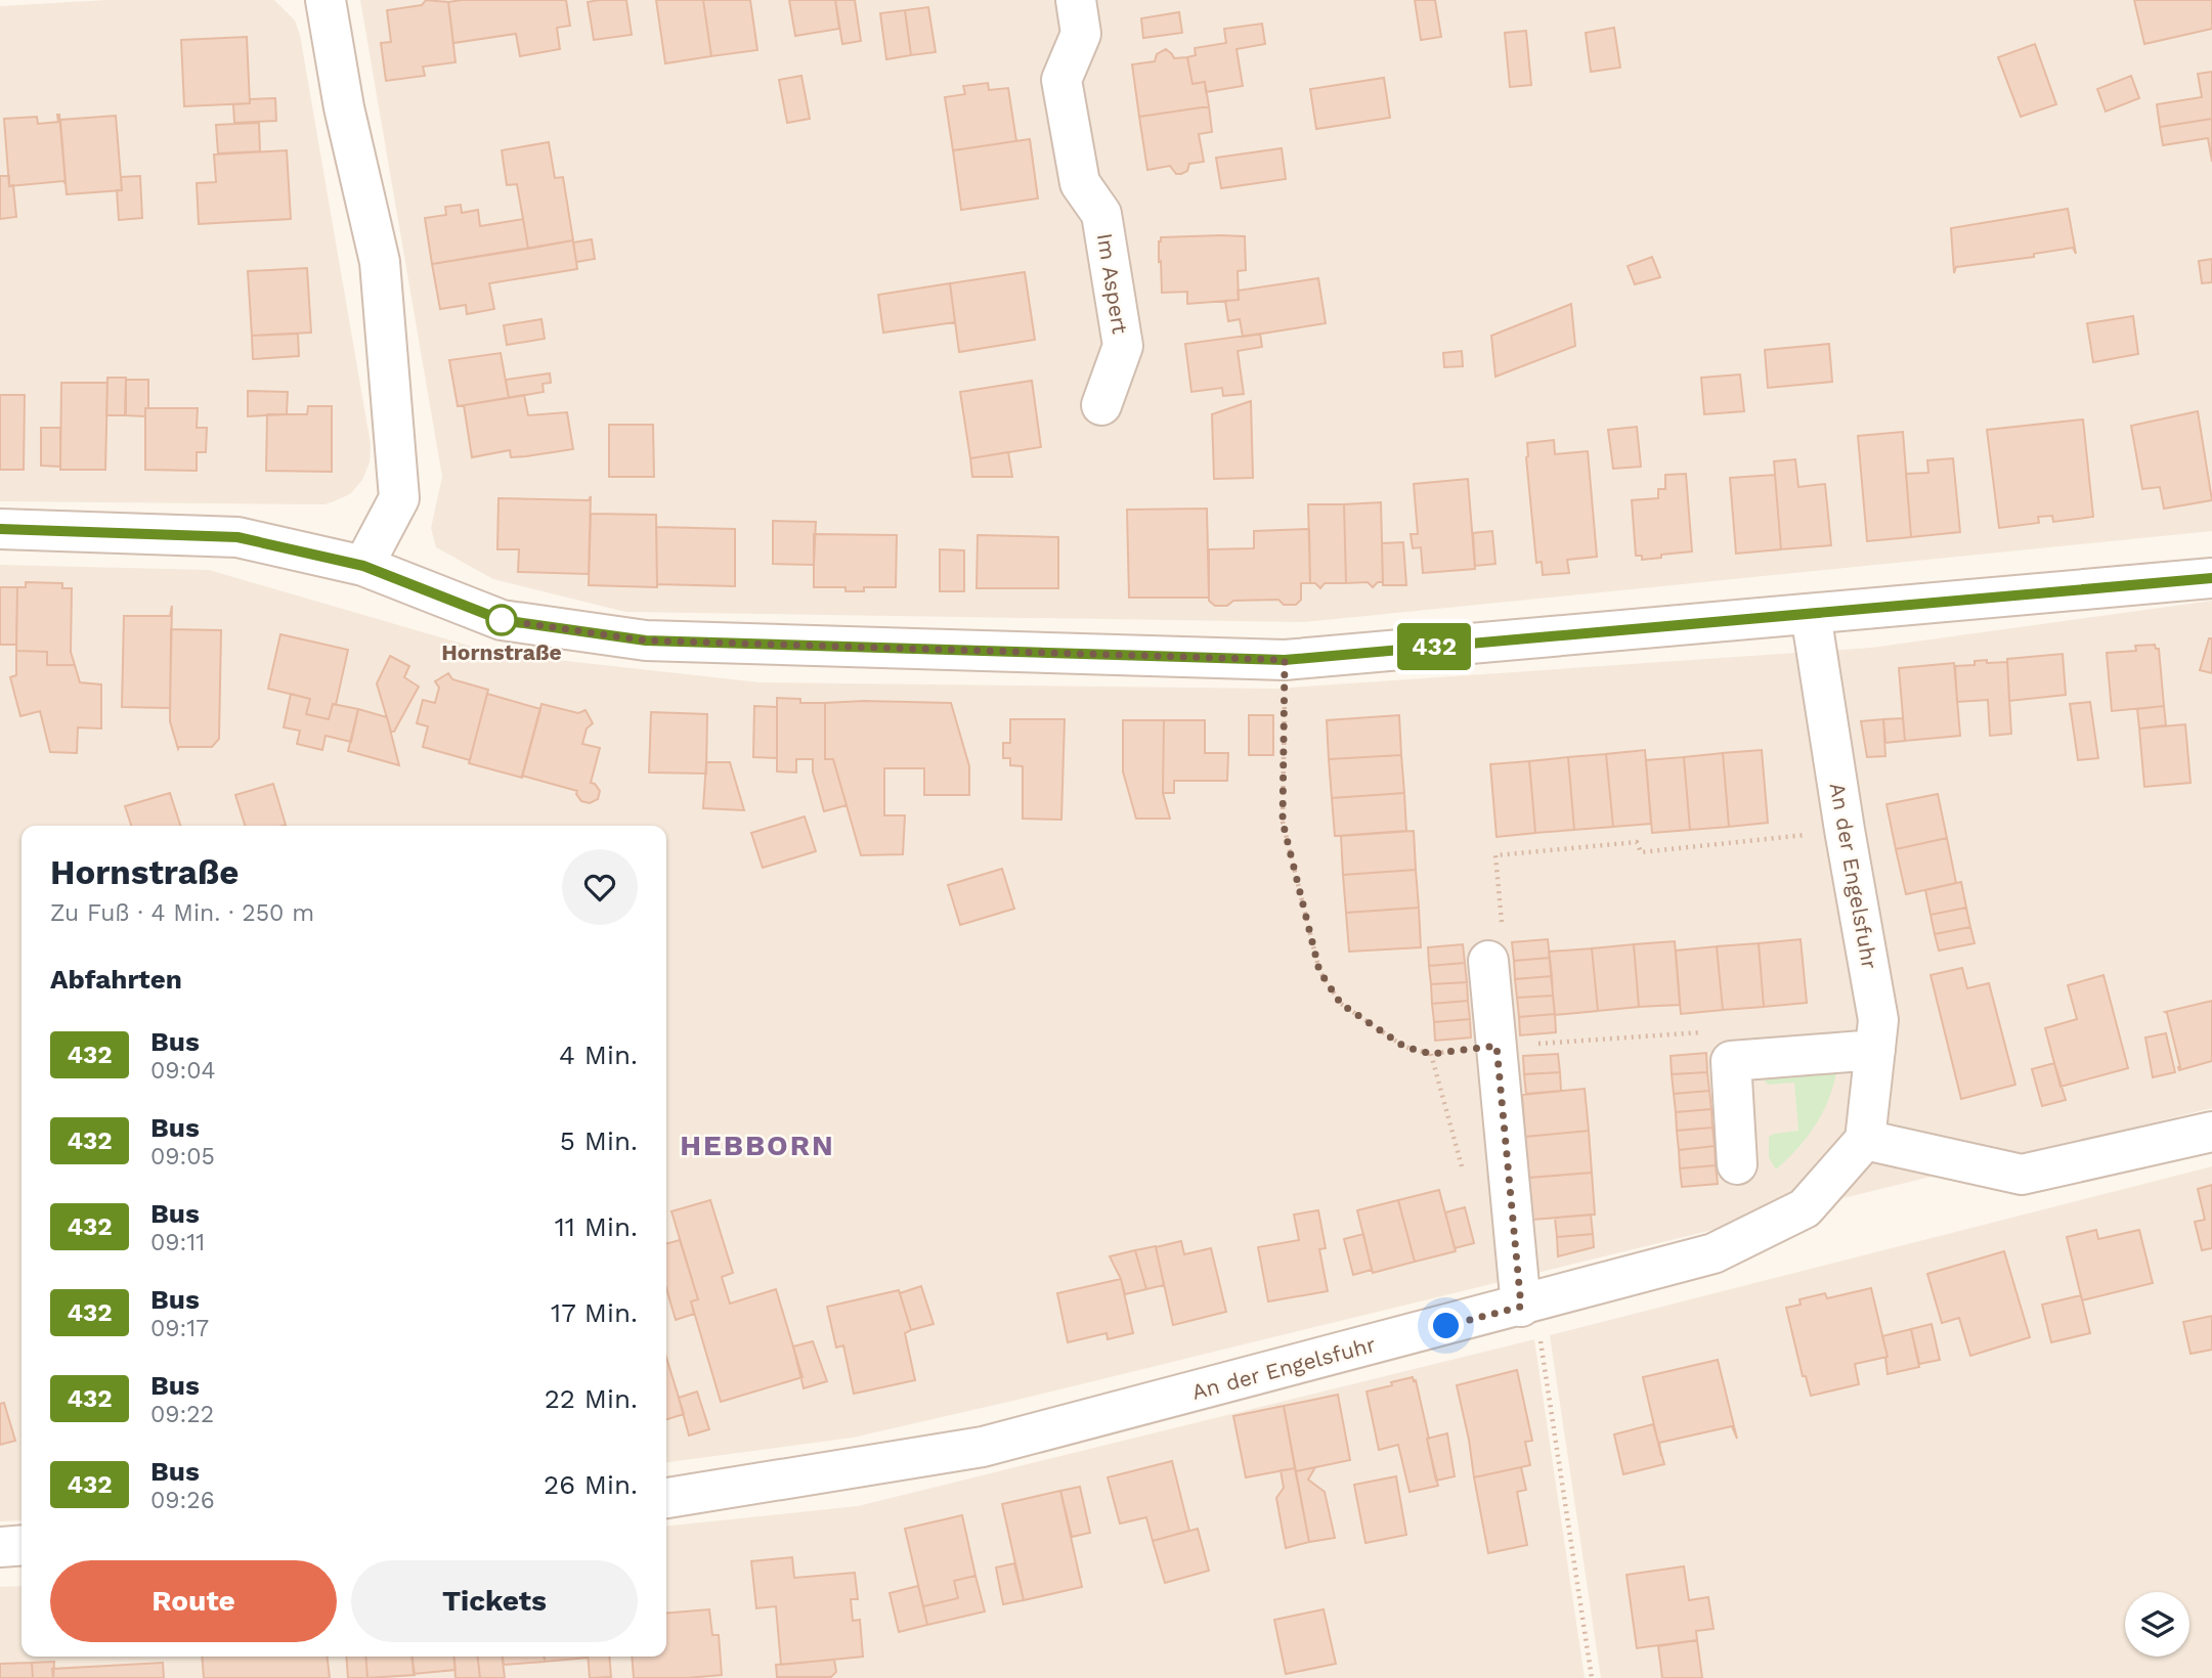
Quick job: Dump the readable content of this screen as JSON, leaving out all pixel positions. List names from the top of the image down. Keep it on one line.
{"streets":{"street":["Im Aspert","An der Engelsfuhr"]},"districts":["HEBBORN"],"places":["Hornstraße"],"lines":["bus line 432"],"page":{"on_map":"432","heading":[["Hornstraße","Zu Fuß · 4 Min. · 250 m"],"Abfahrten"],"list":[{"mark":"432","name":"Bus","note":"09:04","value":"4 Min."},{"mark":"432","name":"Bus","note":"09:05","value":"5 Min."},{"mark":"432","name":"Bus","note":"09:11","value":"11 Min."},{"mark":"432","name":"Bus","note":"09:17","value":"17 Min."},{"mark":"432","name":"Bus","note":"09:22","value":"22 Min."},{"mark":"432","name":"Bus","note":"09:26","value":"26 Min."}],"buttons":["Route","Tickets"]}}
